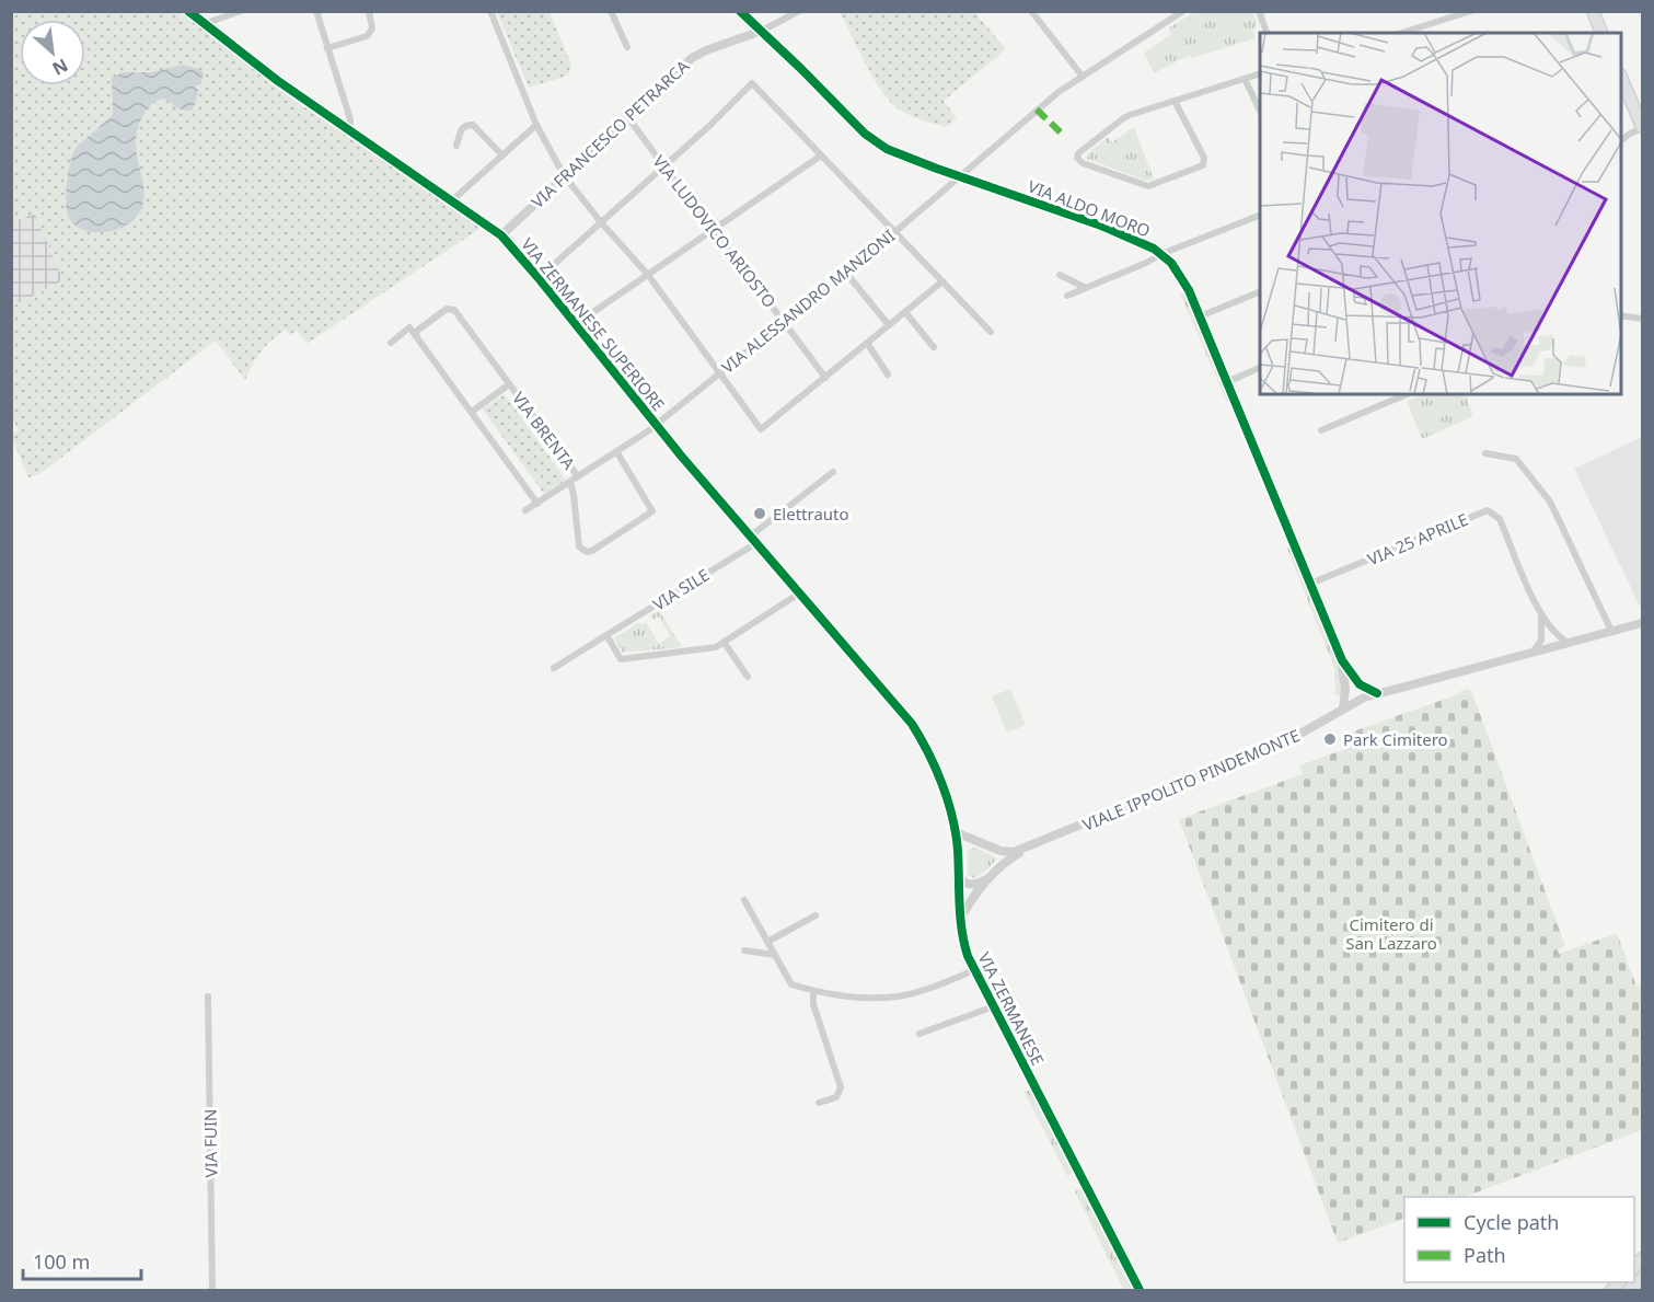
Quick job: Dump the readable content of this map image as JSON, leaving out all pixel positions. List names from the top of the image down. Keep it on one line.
{"streets":{"street":["VIA FRANCESCO PETRARCA","VIA ALDO MORO","VIA LUDOVICO ARIOSTO","VIA ALESSANDRO MANZONI","VIA ZERMANESE SUPERIORE","VIA BRENTA","VIA 25 APRILE","VIA SILE","VIALE IPPOLITO PINDEMONTE","VIA ZERMANESE","VIA FUIN"]},"crossings":[["VIA FRANCESCO PETRARCA","VIA ALDO MORO"],["VIA FRANCESCO PETRARCA","VIA LUDOVICO ARIOSTO"],["VIA FRANCESCO PETRARCA","VIA ZERMANESE SUPERIORE"],["VIA ALDO MORO","VIA ALESSANDRO MANZONI"],["VIA ALDO MORO","VIA 25 APRILE"],["VIA LUDOVICO ARIOSTO","VIA ALESSANDRO MANZONI"],["VIA ALESSANDRO MANZONI","VIA ZERMANESE SUPERIORE"],["VIA ALESSANDRO MANZONI","VIA BRENTA"],["VIA ZERMANESE SUPERIORE","VIA SILE"],["VIA ZERMANESE SUPERIORE","VIA ZERMANESE"],["VIA 25 APRILE","VIALE IPPOLITO PINDEMONTE"],["VIALE IPPOLITO PINDEMONTE","VIA ZERMANESE"]],"parks":["Cimitero di San Lazzaro"],"places":["Elettrauto","Park Cimitero"],"legend":["Cycle path","Path"],"scale_bar":"100 m","north":"bottom right"}
